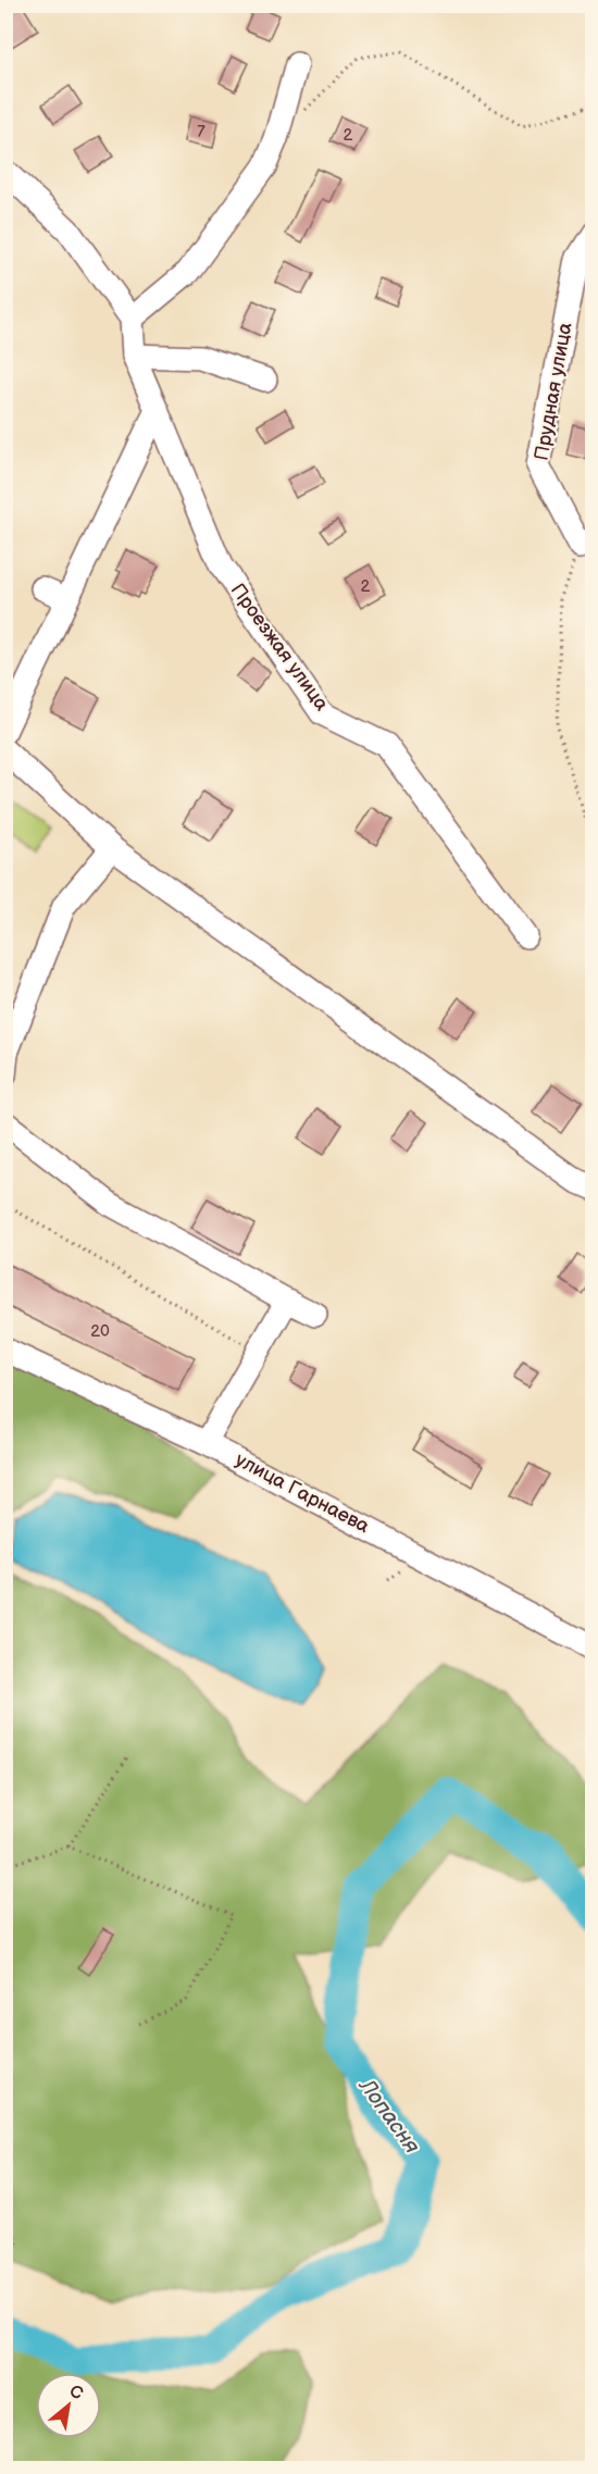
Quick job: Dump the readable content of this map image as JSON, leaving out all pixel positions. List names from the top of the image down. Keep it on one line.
{"streets":{"street":["Прудная улица","Проезжая улица","улица Гарнаева"]},"water":["Лопасня"],"house_numbers":["7","2","2","20"],"north":"top right"}
